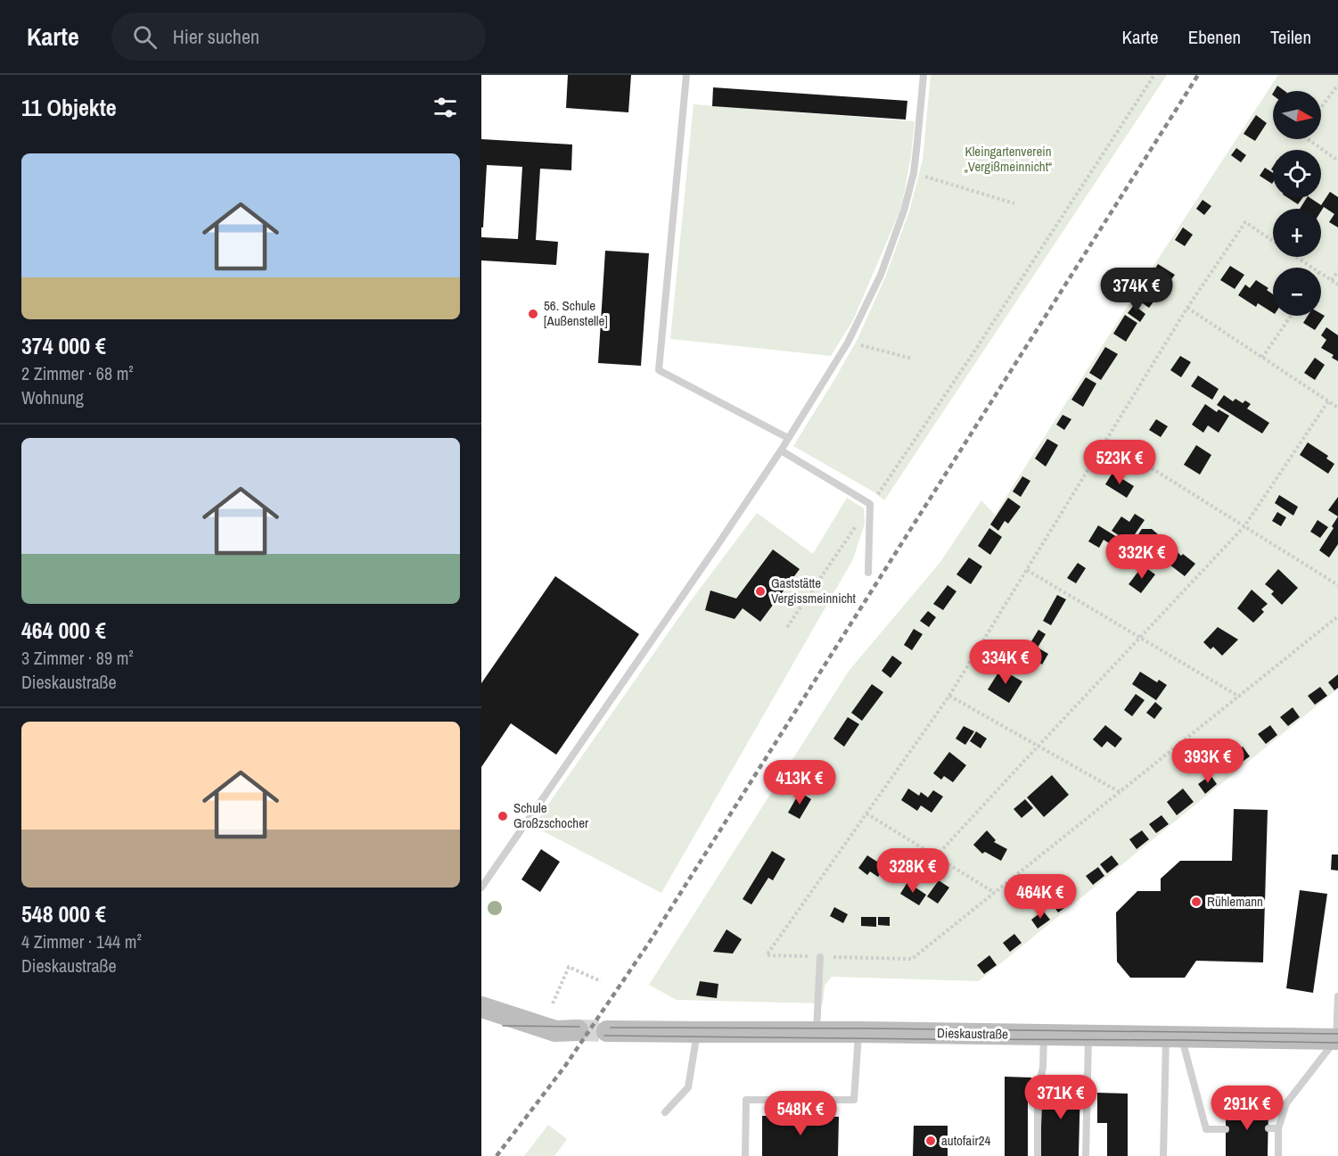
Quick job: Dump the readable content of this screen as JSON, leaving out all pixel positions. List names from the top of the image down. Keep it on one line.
{"streets":{"main road":["Dieskaustraße"]},"parks":["Kleingartenverein „Vergißmeinnicht“"],"places":["56. Schule [Außenstelle]","Gaststätte Vergissmeinnicht","Schule Großzschocher","Rühlemann","autofair24"],"north":"right","page":{"header":"Karte","search":"Hier suchen","nav":["Karte","Ebenen","Teilen"],"heading":"11 Objekte","map_buttons":["+","−"],"list":[{"name":"374 000 €","note":"2 Zimmer · 68 m² · Wohnung"},{"name":"464 000 €","note":"3 Zimmer · 89 m² · Dieskaustraße"},{"name":"548 000 €","note":"4 Zimmer · 144 m² · Dieskaustraße"}],"price":["374K €","523K €","332K €","334K €","393K €","413K €","328K €","464K €","371K €","291K €","548K €"]}}
